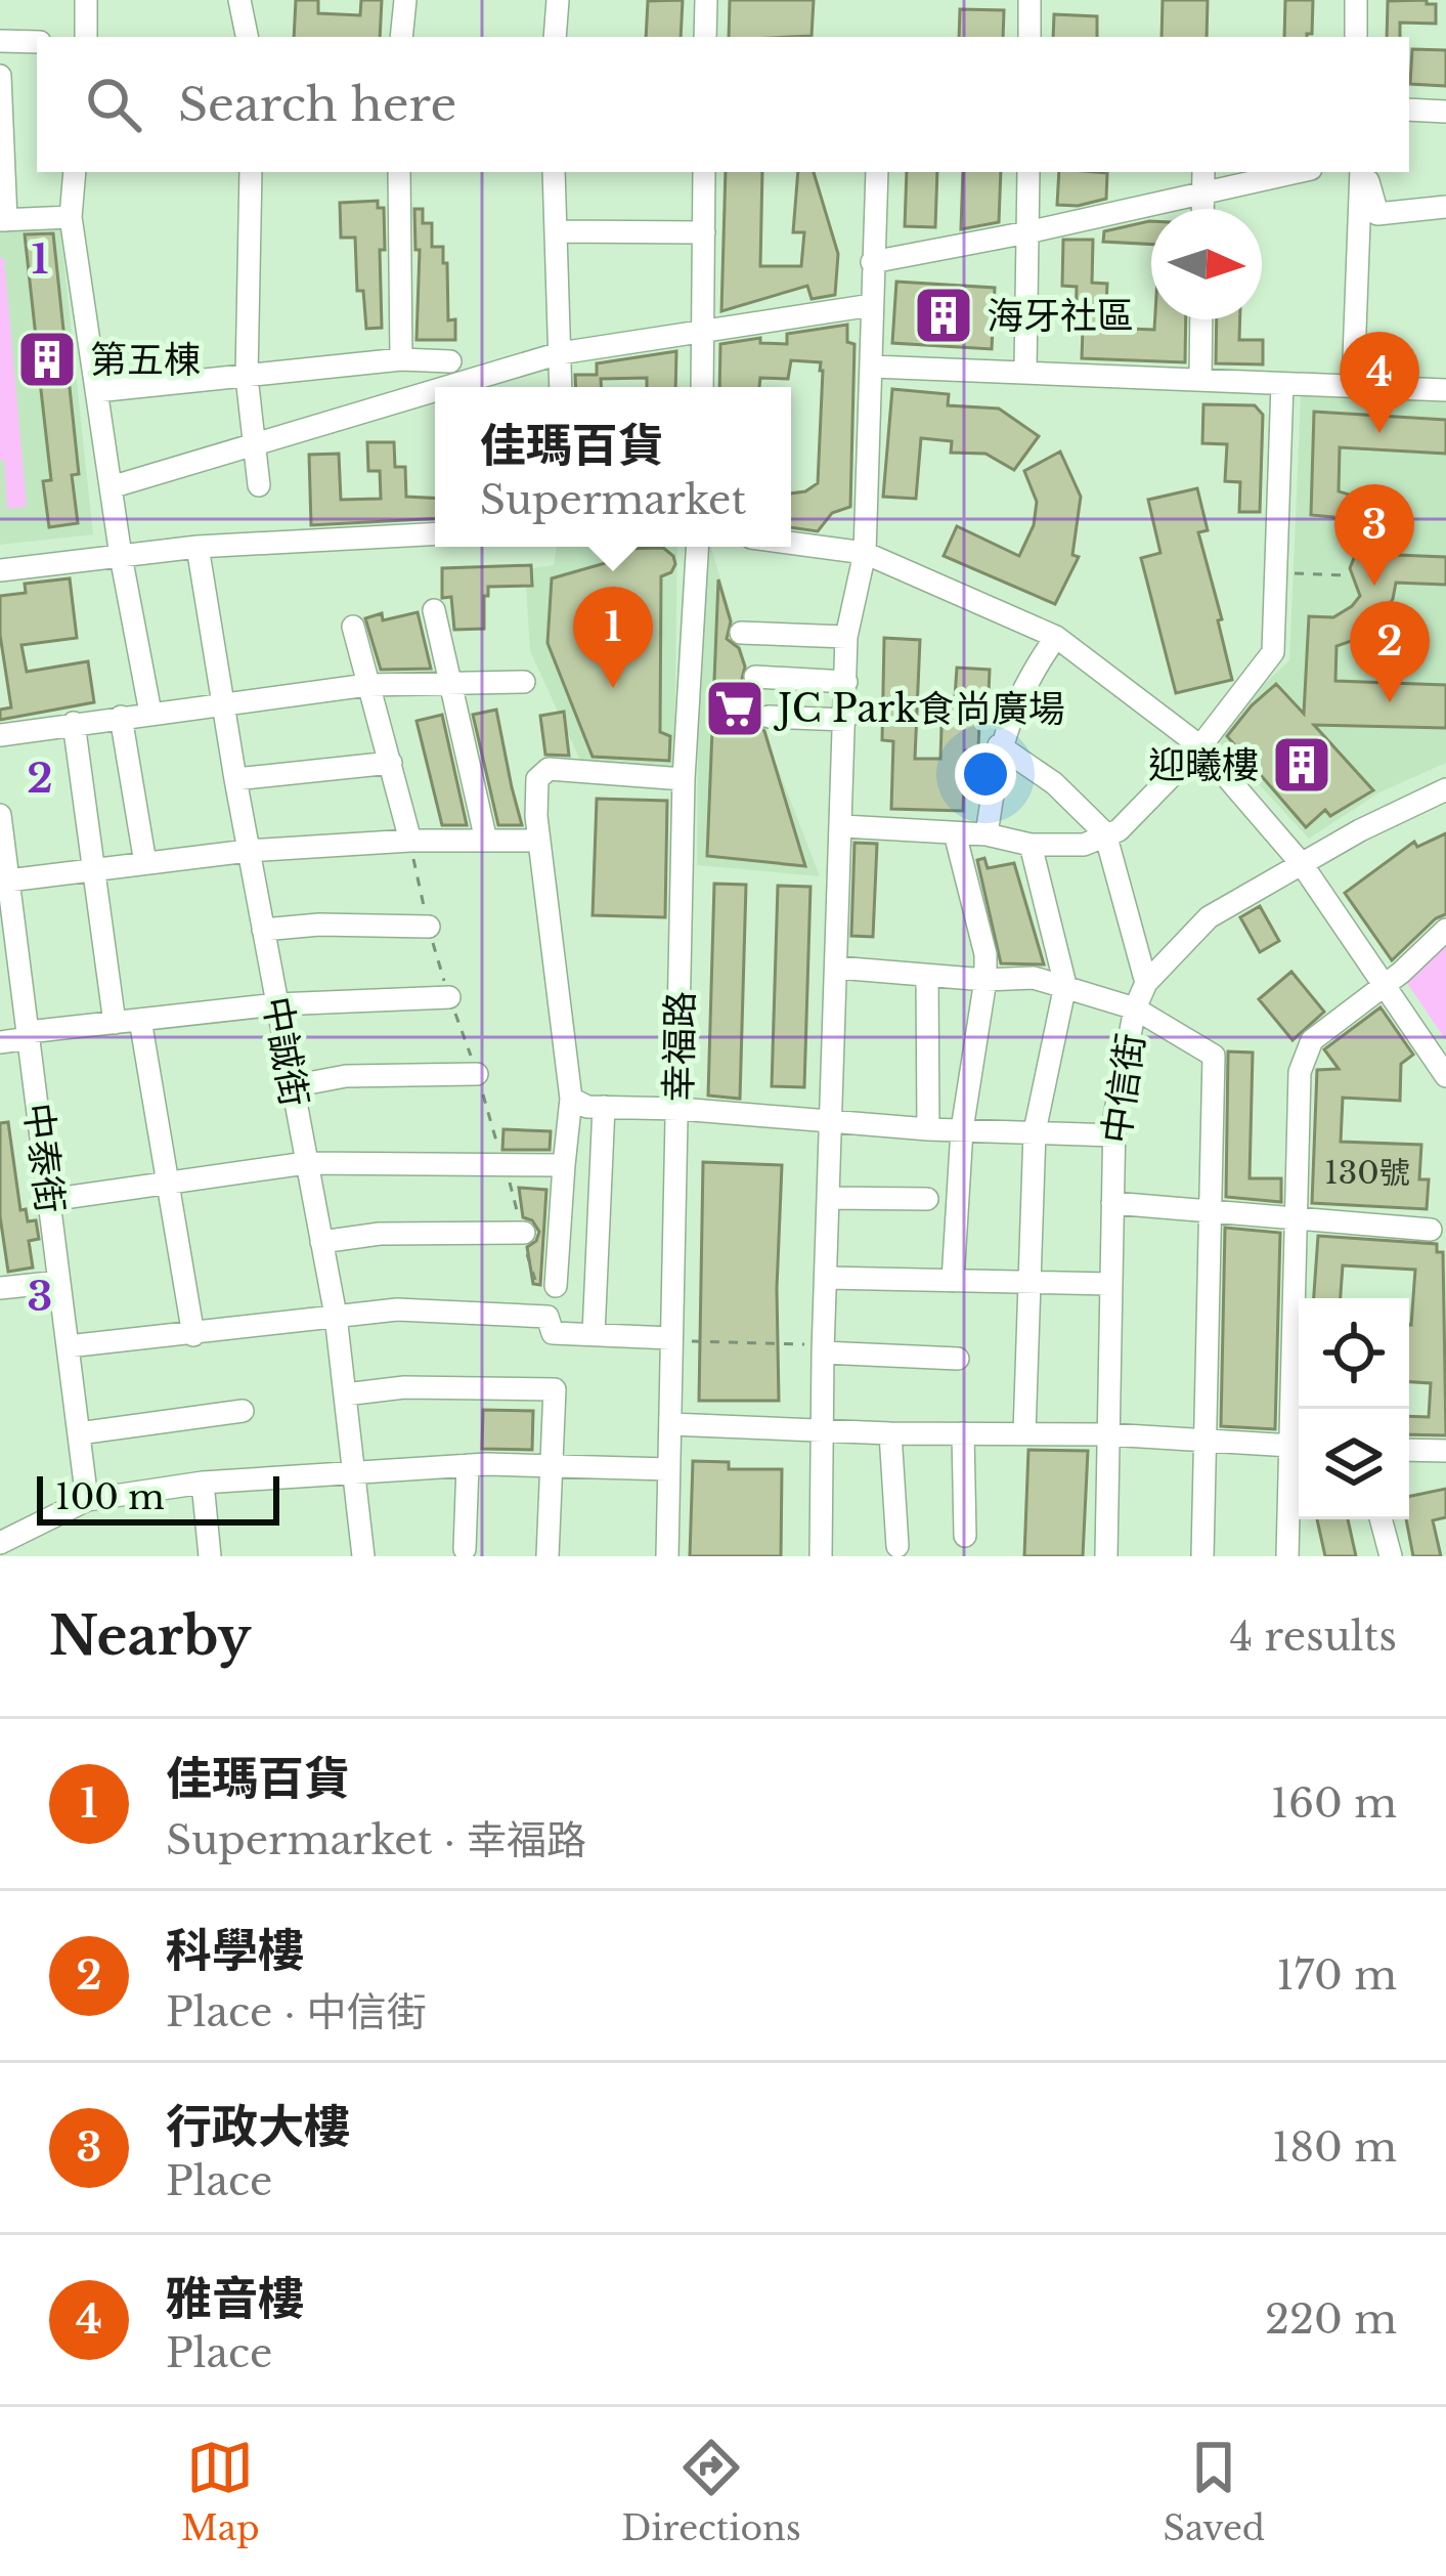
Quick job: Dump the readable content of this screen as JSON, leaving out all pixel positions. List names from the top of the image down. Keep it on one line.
{"streets":{"street":["幸福路","中誠街","中信街","中泰街"]},"places":{"building":["海牙社區","第五棟","迎曦樓"],"supermarket":["JC Park食尚廣場"]},"house_numbers":["130號"],"scale_bar":"100 m","north":"right","page":{"search":"Search here","pins":["4","3","1","2"],"popup":["佳瑪百貨","Supermarket"],"scale":"100 m","heading":["Nearby","4 results"],"list":[{"mark":"1","name":"佳瑪百貨","note":"Supermarket · 幸福路","value":"160 m"},{"mark":"2","name":"科學樓","note":"Place · 中信街","value":"170 m"},{"mark":"3","name":"行政大樓","note":"Place","value":"180 m"},{"mark":"4","name":"雅音樓","note":"Place","value":"220 m"}],"nav":["Map","Directions","Saved"]},"grid":{"rows":["1","2","3"]}}
